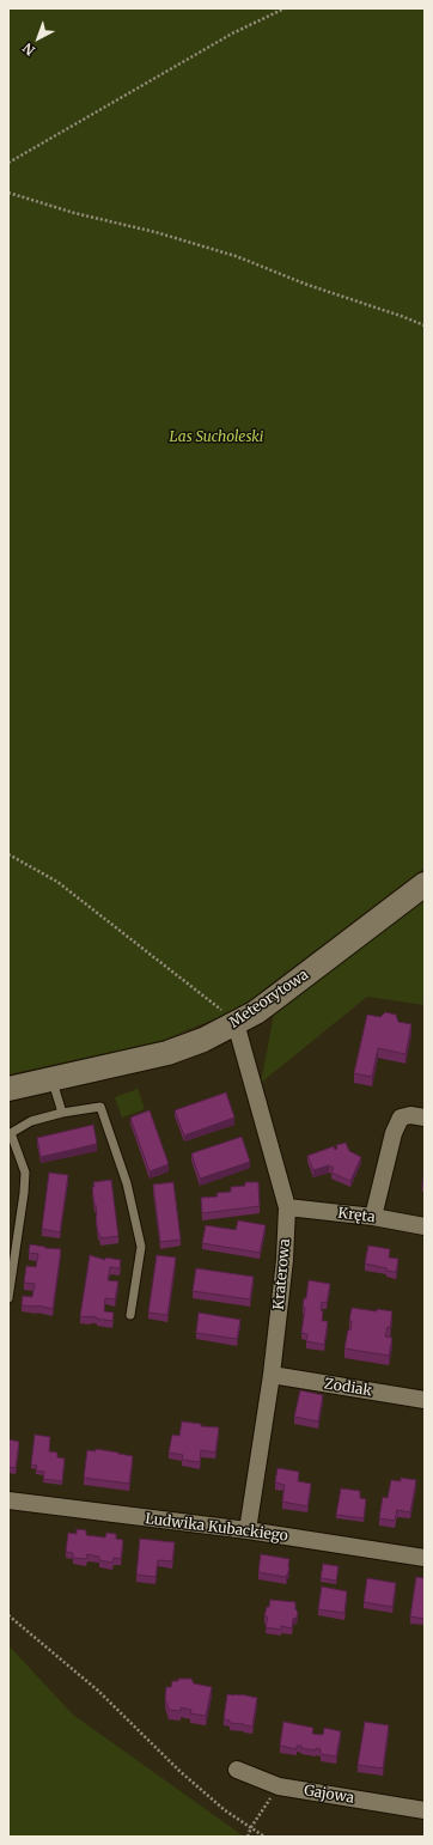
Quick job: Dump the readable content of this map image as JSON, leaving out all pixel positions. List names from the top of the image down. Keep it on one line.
{"streets":{"street":["Meteorytowa","Kręta","Kraterowa","Zodiak","Ludwika Kubackiego","Gajowa"]},"crossings":[["Meteorytowa","Kraterowa"],["Kręta","Kraterowa"],["Kraterowa","Zodiak"],["Kraterowa","Ludwika Kubackiego"]],"parks":["Las Sucholeski"],"north":"bottom left"}
